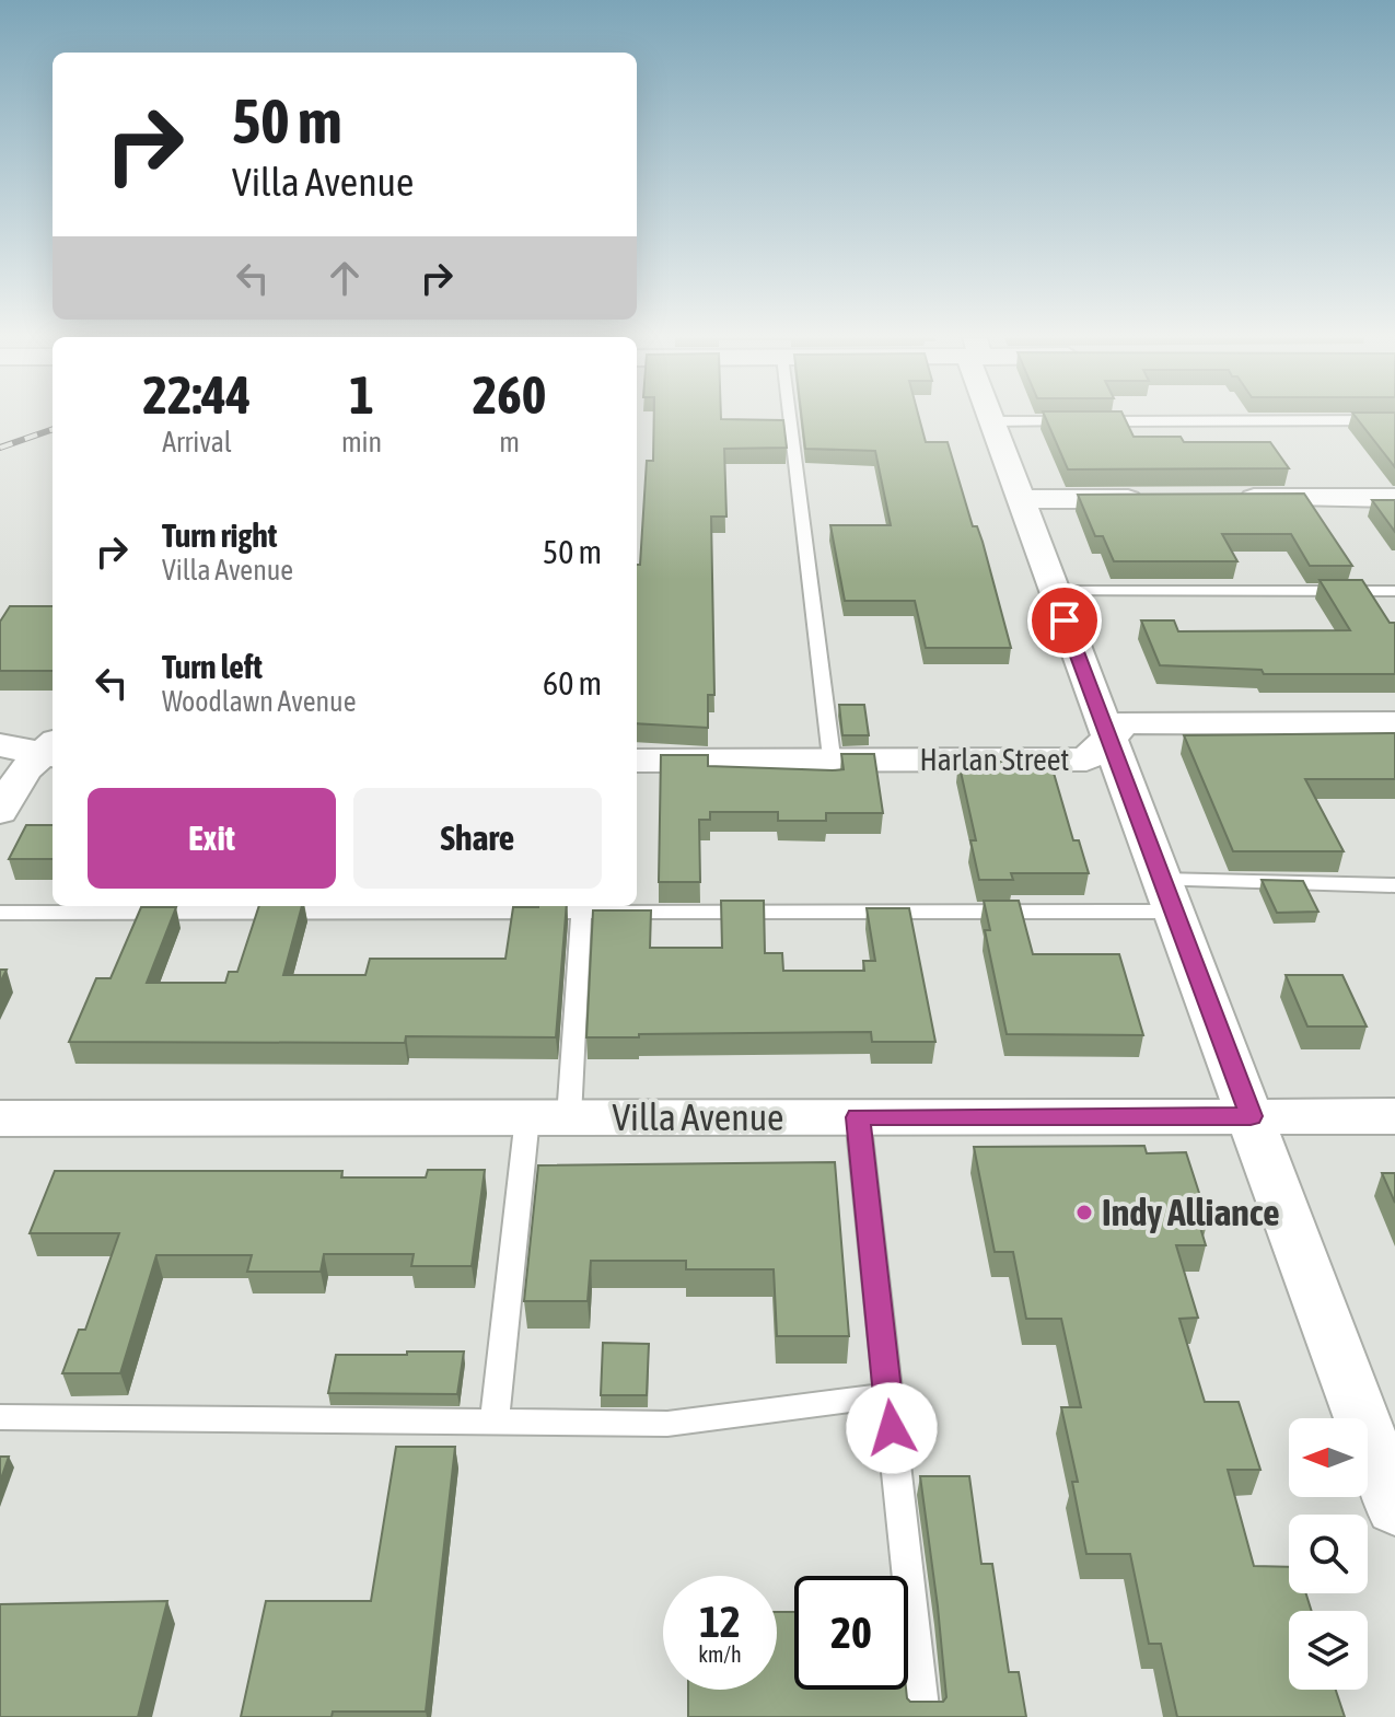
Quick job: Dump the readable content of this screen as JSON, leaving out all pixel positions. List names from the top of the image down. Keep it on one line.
{"streets":{"street":["Harlan Street","Villa Avenue"]},"places":["Indy Alliance"],"north":"left","page":{"turn":["50 m","Villa Avenue"],"eta":["22:44","Arrival","1","min","260","m"],"list":[{"name":"Turn right","note":"Villa Avenue","value":"50 m"},{"name":"Turn left","note":"Woodlawn Avenue","value":"60 m"}],"buttons":["Exit","Share"],"speed":"12 km/h","limit":"20"}}
